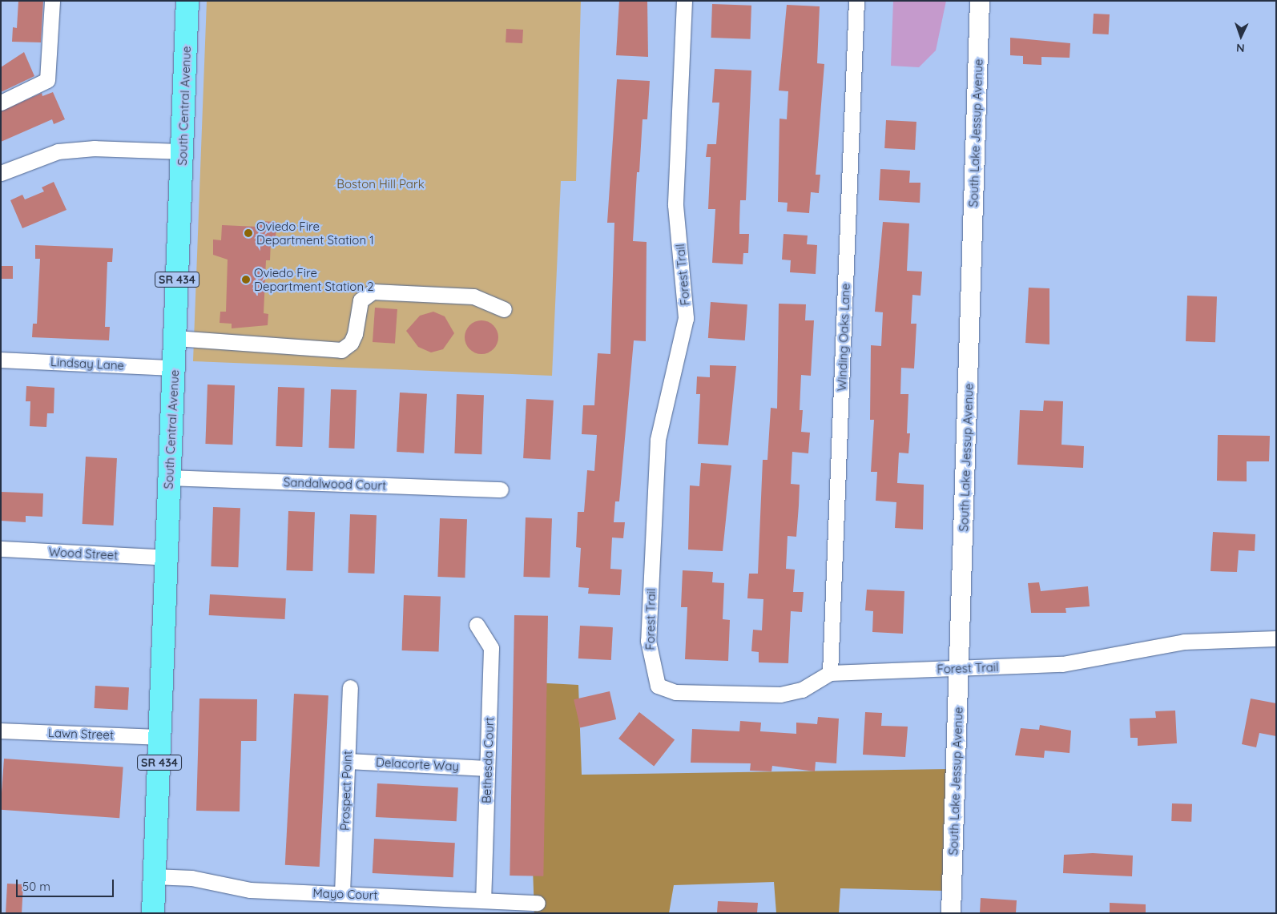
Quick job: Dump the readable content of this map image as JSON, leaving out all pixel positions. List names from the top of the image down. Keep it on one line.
{"streets":{"main road":["South Central Avenue","SR 434"],"street":["South Lake Jessup Avenue","Forest Trail","Winding Oaks Lane","Lindsay Lane","Sandalwood Court","Wood Street","Lawn Street","Bethesda Court","Delacorte Way","Prospect Point","Mayo Court"]},"crossings":[["South Central Avenue","SR 434"],["South Central Avenue","Lindsay Lane"],["South Central Avenue","Sandalwood Court"],["South Central Avenue","Wood Street"],["South Central Avenue","Lawn Street"],["South Central Avenue","Mayo Court"],["South Lake Jessup Avenue","Forest Trail"],["Forest Trail","Winding Oaks Lane"],["SR 434","Mayo Court"],["Bethesda Court","Delacorte Way"],["Bethesda Court","Mayo Court"],["Delacorte Way","Prospect Point"],["Prospect Point","Mayo Court"]],"parks":["Boston Hill Park"],"places":["Oviedo Fire Department Station 1","Oviedo Fire Department Station 2"],"scale_bar":"50 m","north":"bottom"}
